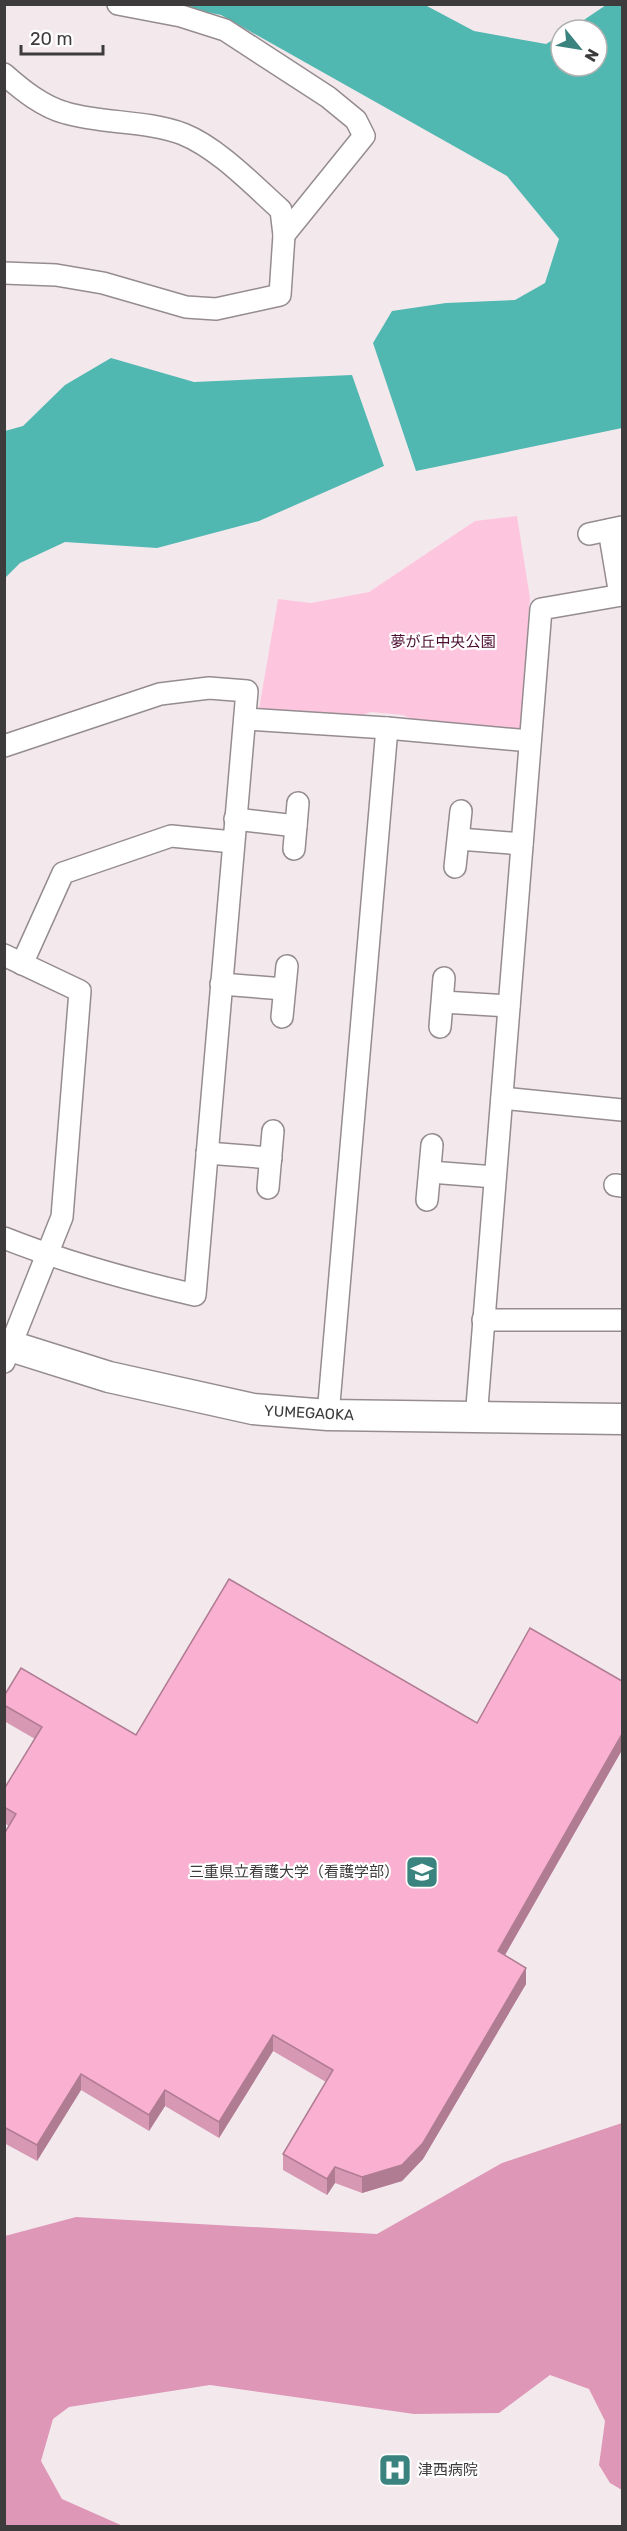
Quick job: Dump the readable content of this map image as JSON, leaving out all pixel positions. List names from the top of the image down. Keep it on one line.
{"streets":{"street":["YUMEGAOKA"]},"parks":["夢が丘中央公園"],"places":{"school or university":["三重県立看護大学（看護学部）"],"hospital":["津西病院"]},"scale_bar":"20 m","north":"bottom right"}
